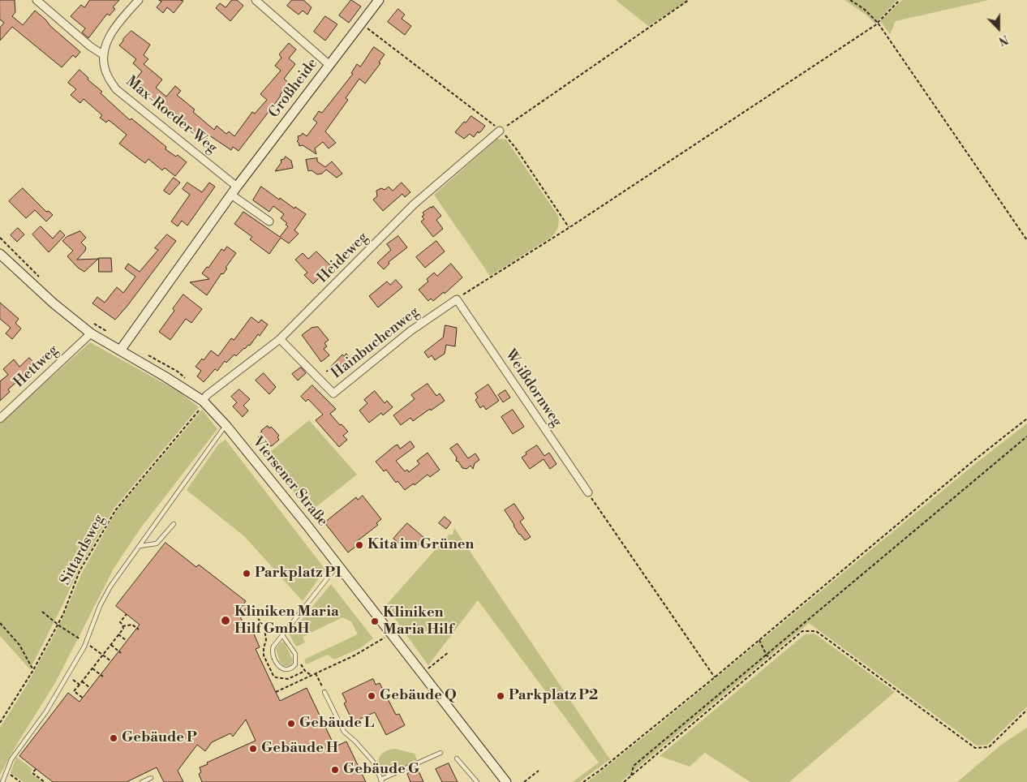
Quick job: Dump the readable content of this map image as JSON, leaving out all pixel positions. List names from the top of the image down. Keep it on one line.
{"streets":{"main road":["Großheide","Viersener Straße"],"street":["Max-Roeder-Weg","Heideweg","Hainbuchenweg","Hettweg","Weißdornweg"],"path":["Sittardsweg"]},"crossings":[["Großheide","Max-Roeder-Weg"],["Großheide","Viersener Straße"],["Heideweg","Hainbuchenweg"],["Heideweg","Viersener Straße"],["Heideweg","Sittardsweg"],["Hainbuchenweg","Weißdornweg"],["Hettweg","Viersener Straße"],["Viersener Straße","Sittardsweg"]],"places":["Kita im Grünen","Parkplatz P1","Kliniken Maria Hilf GmbH","Kliniken Maria Hilf","Gebäude Q","Parkplatz P2","Gebäude L","Gebäude P","Gebäude H","Gebäude G"],"north":"bottom"}
